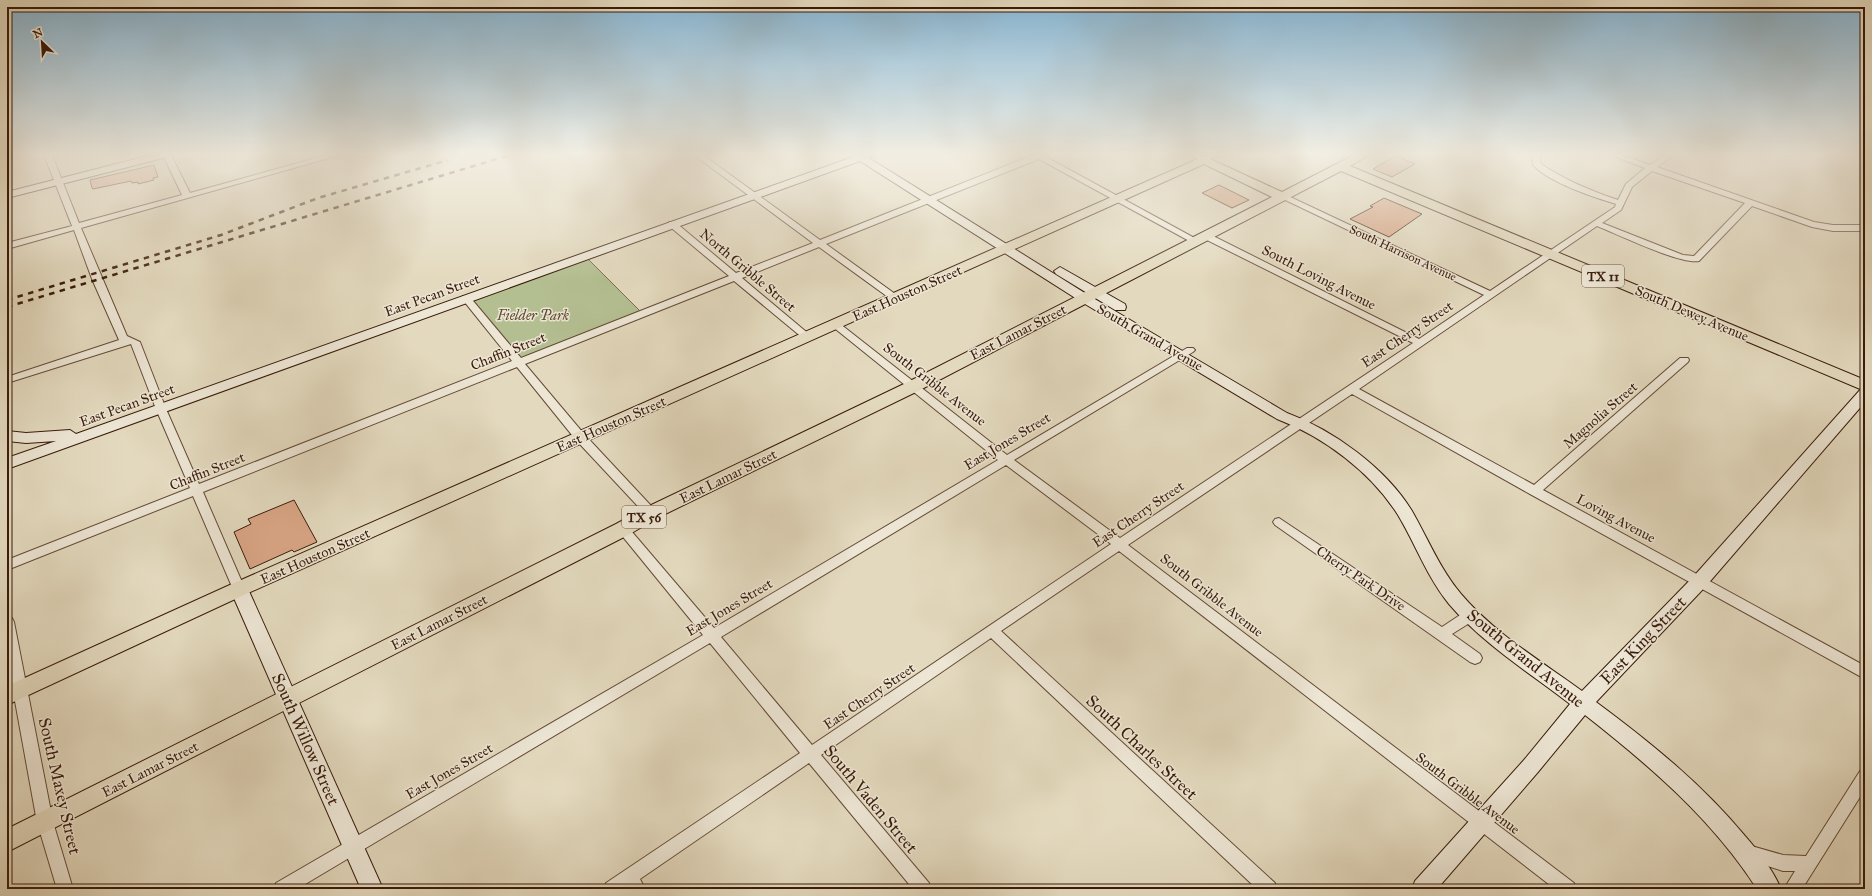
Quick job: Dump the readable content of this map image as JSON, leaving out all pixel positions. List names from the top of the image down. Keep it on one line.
{"streets":{"main road":["TX 11","East Houston Street","South Dewey Avenue","East Lamar Street","TX 56"],"street":["South Harrison Avenue","North Gribble Street","South Loving Avenue","East Pecan Street","East Cherry Street","South Grand Avenue","Chaffin Street","South Gribble Avenue","Magnolia Street","East Jones Street","Loving Avenue","Cherry Park Drive","East King Street","South Willow Street","South Charles Street","South Maxey Street","South Vaden Street"]},"crossings":[["South Harrison Avenue","East Lamar Street"],["South Harrison Avenue","East Cherry Street"],["North Gribble Street","East Houston Street"],["North Gribble Street","East Pecan Street"],["North Gribble Street","Chaffin Street"],["South Loving Avenue","East Houston Street"],["South Loving Avenue","East Lamar Street"],["South Loving Avenue","East Cherry Street"],["East Houston Street","South Grand Avenue"],["East Houston Street","South Gribble Avenue"],["East Houston Street","South Willow Street"],["East Houston Street","South Maxey Street"],["South Dewey Avenue","East Cherry Street"],["East Lamar Street","South Grand Avenue"],["East Lamar Street","South Gribble Avenue"],["East Lamar Street","South Willow Street"],["East Lamar Street","South Maxey Street"],["East Lamar Street","South Vaden Street"],["East Cherry Street","South Grand Avenue"],["East Cherry Street","South Gribble Avenue"],["East Cherry Street","Loving Avenue"],["East Cherry Street","South Charles Street"],["East Cherry Street","South Vaden Street"],["South Grand Avenue","Chaffin Street"],["South Grand Avenue","East Jones Street"],["South Grand Avenue","East King Street"],["South Gribble Avenue","East Jones Street"],["South Gribble Avenue","East King Street"],["Magnolia Street","Loving Avenue"],["East Jones Street","South Willow Street"],["East Jones Street","South Vaden Street"],["Loving Avenue","East King Street"]],"parks":["Fielder Park"],"north":"top left"}
